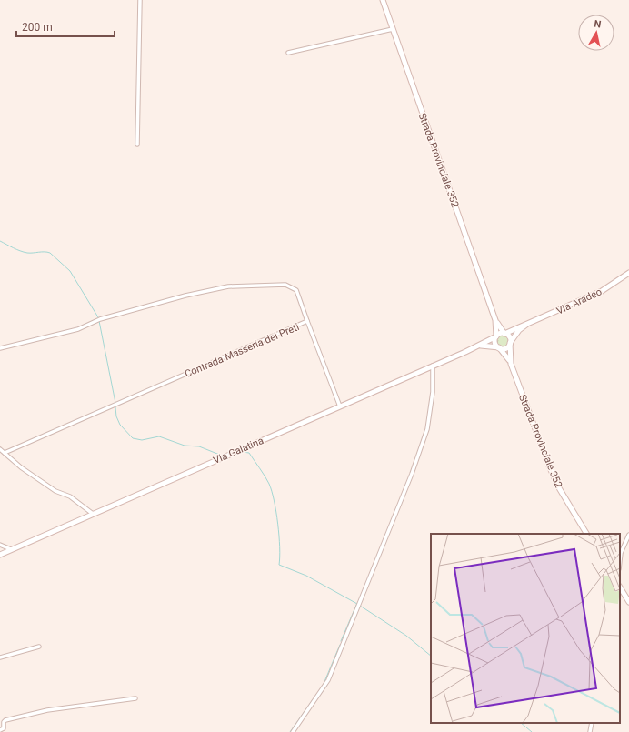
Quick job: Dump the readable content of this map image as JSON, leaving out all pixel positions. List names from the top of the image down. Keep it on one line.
{"streets":{"main road":["Strada Provinciale 352","Via Aradeo","Via Galatina"],"street":["Contrada Masseria dei Preti"]},"crossings":[["Strada Provinciale 352","Via Aradeo"],["Strada Provinciale 352","Via Galatina"],["Via Aradeo","Via Galatina"]],"scale_bar":"200 m","north":"top"}
